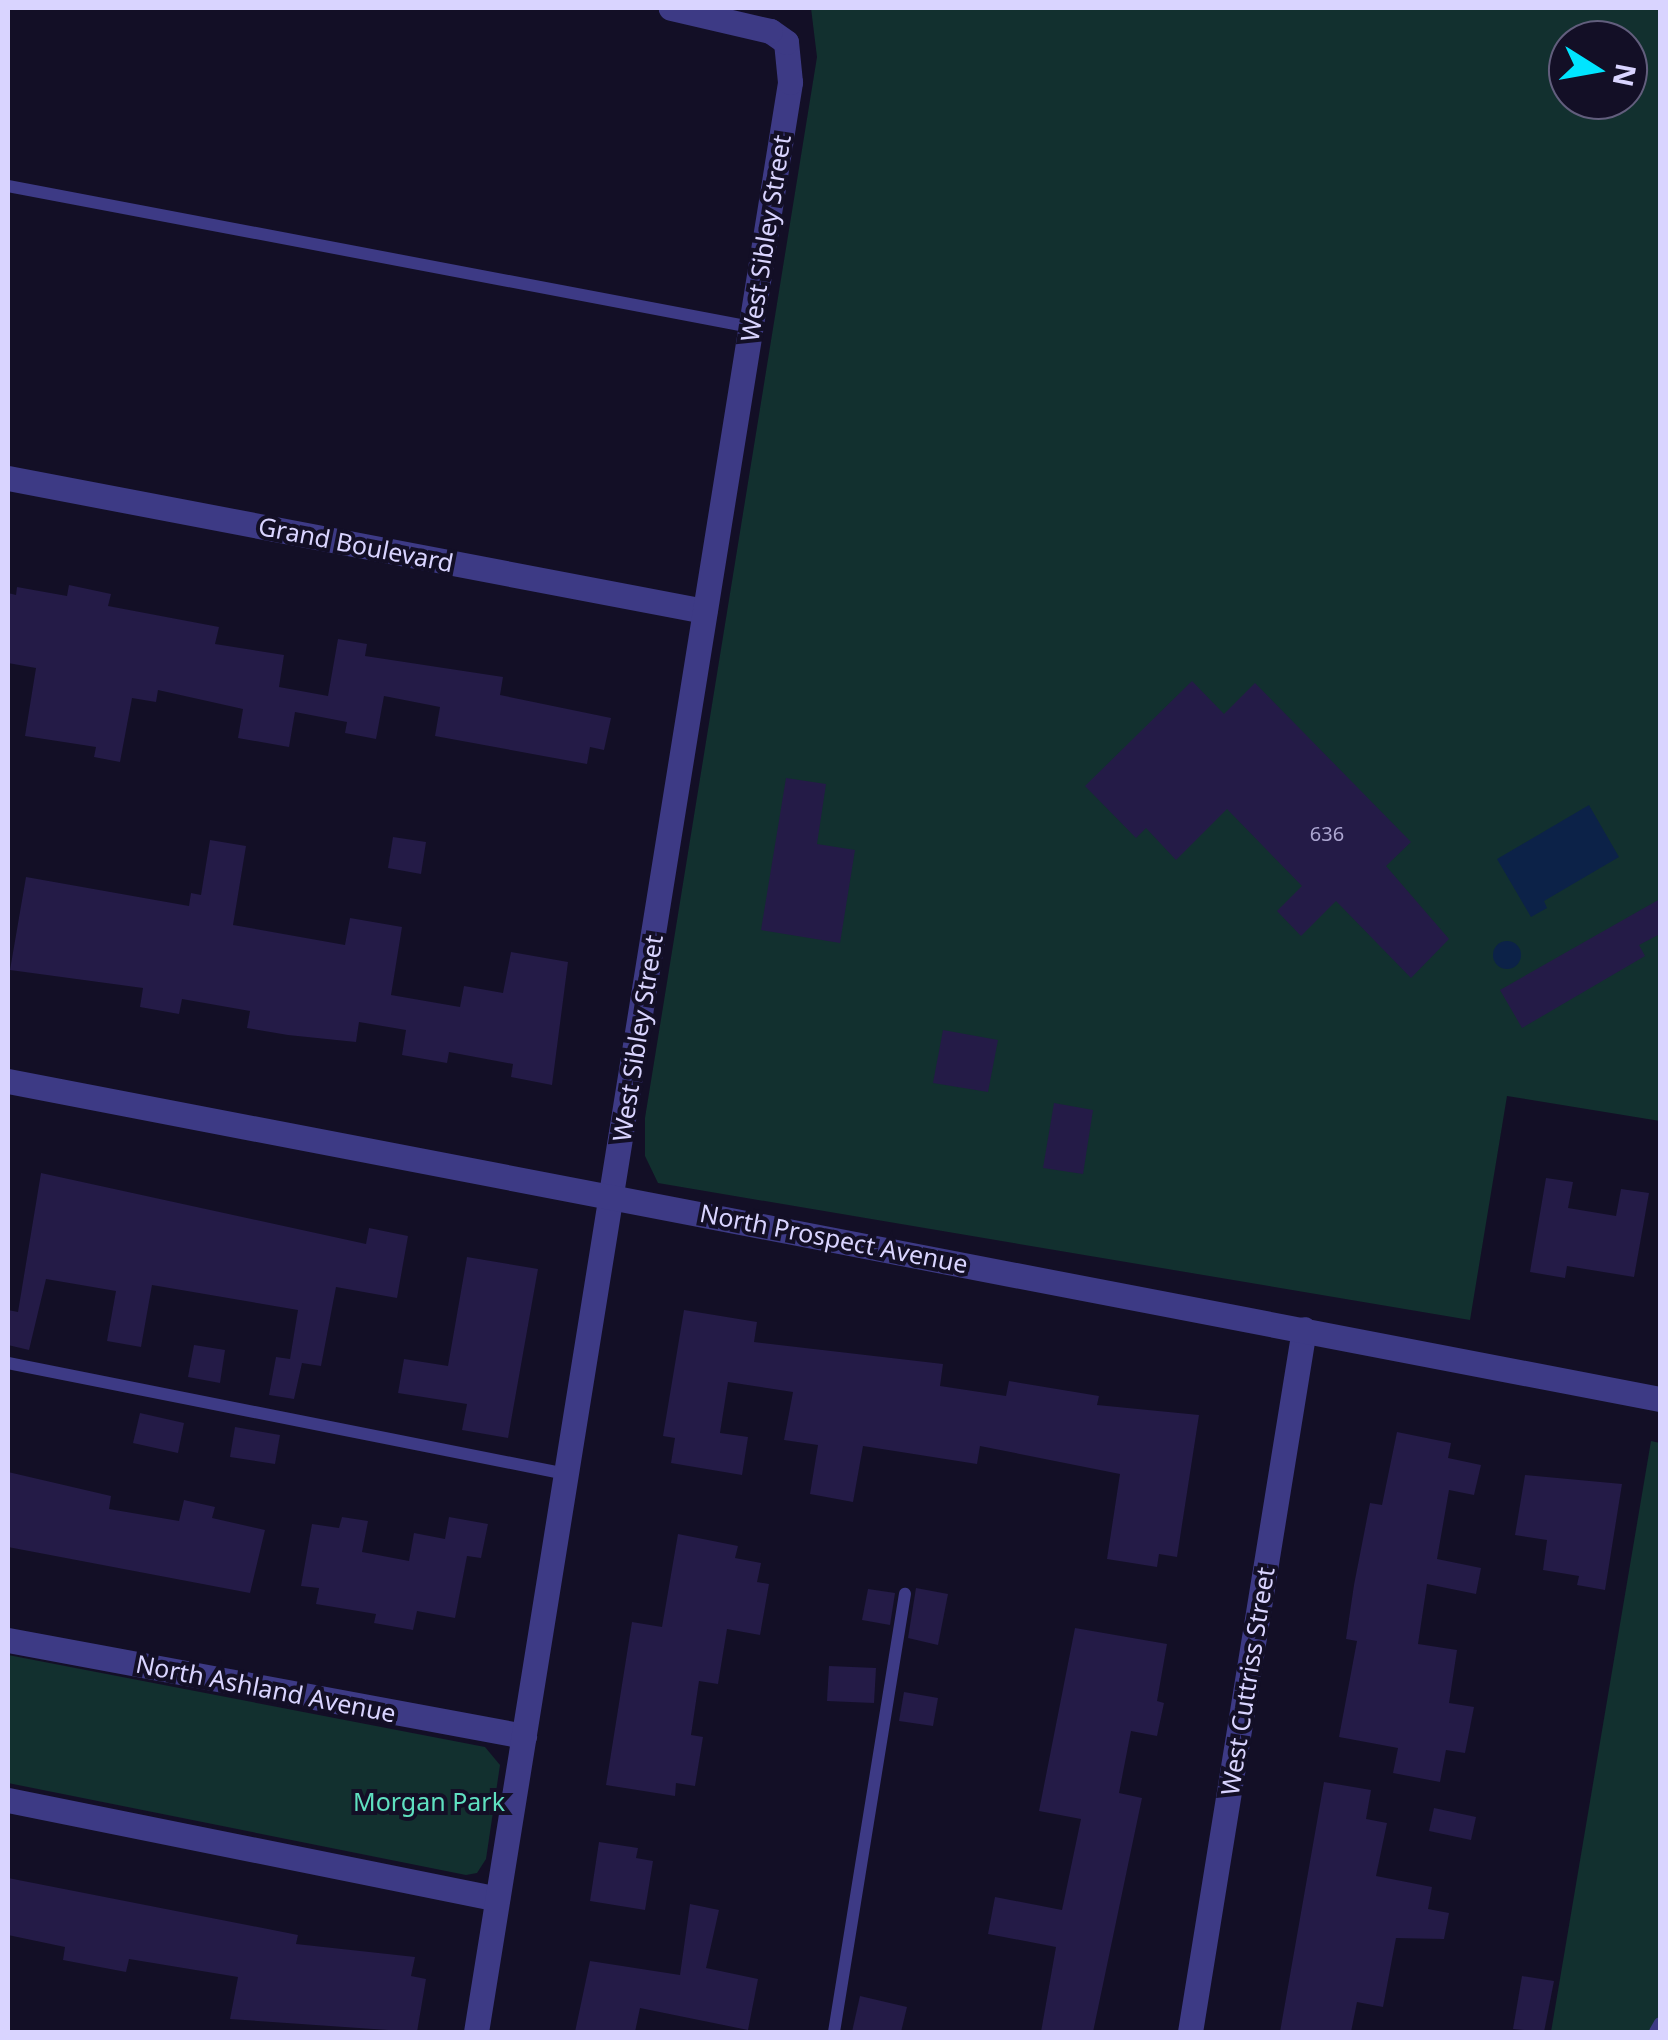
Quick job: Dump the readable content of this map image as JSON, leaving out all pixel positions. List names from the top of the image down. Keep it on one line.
{"streets":{"street":["West Sibley Street","Grand Boulevard","North Prospect Avenue","West Cuttriss Street","North Ashland Avenue"]},"crossings":[["West Sibley Street","Grand Boulevard"],["West Sibley Street","North Prospect Avenue"],["West Sibley Street","North Ashland Avenue"],["North Prospect Avenue","West Cuttriss Street"]],"parks":["Morgan Park"],"house_numbers":["636"],"north":"right"}
